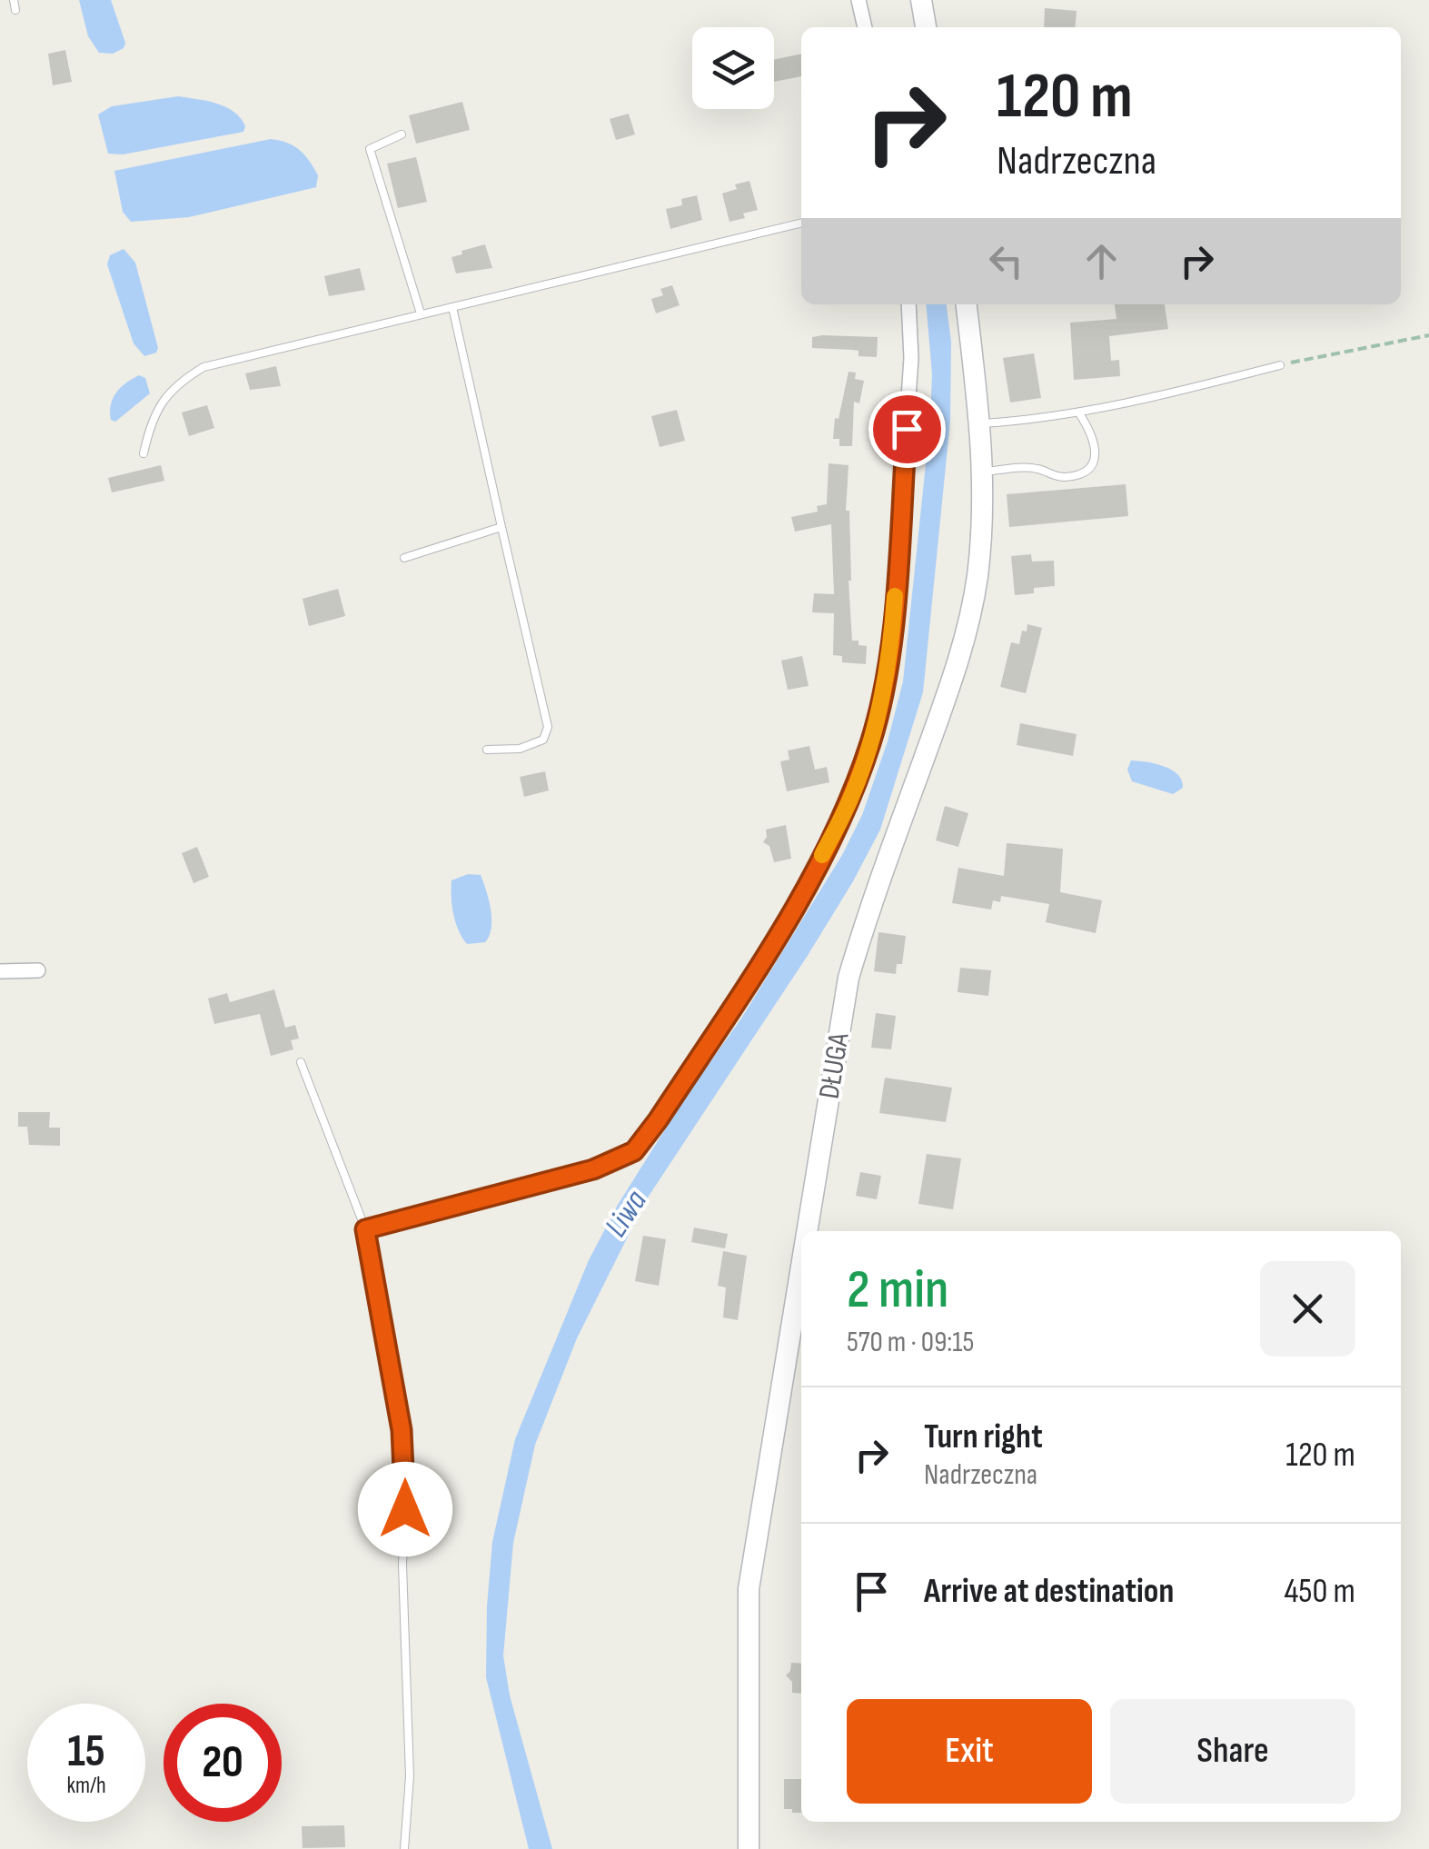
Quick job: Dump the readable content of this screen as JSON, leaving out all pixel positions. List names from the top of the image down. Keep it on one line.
{"streets":{"street":["DŁUGA"]},"water":["Liwa"],"page":{"turn":["120 m","Nadrzeczna"],"heading":["2 min","570 m · 09:15"],"list":[{"name":"Turn right","note":"Nadrzeczna","value":"120 m"},{"name":"Arrive at destination","value":"450 m"}],"buttons":["Exit","Share"],"speed":"15 km/h","limit":"20"}}
